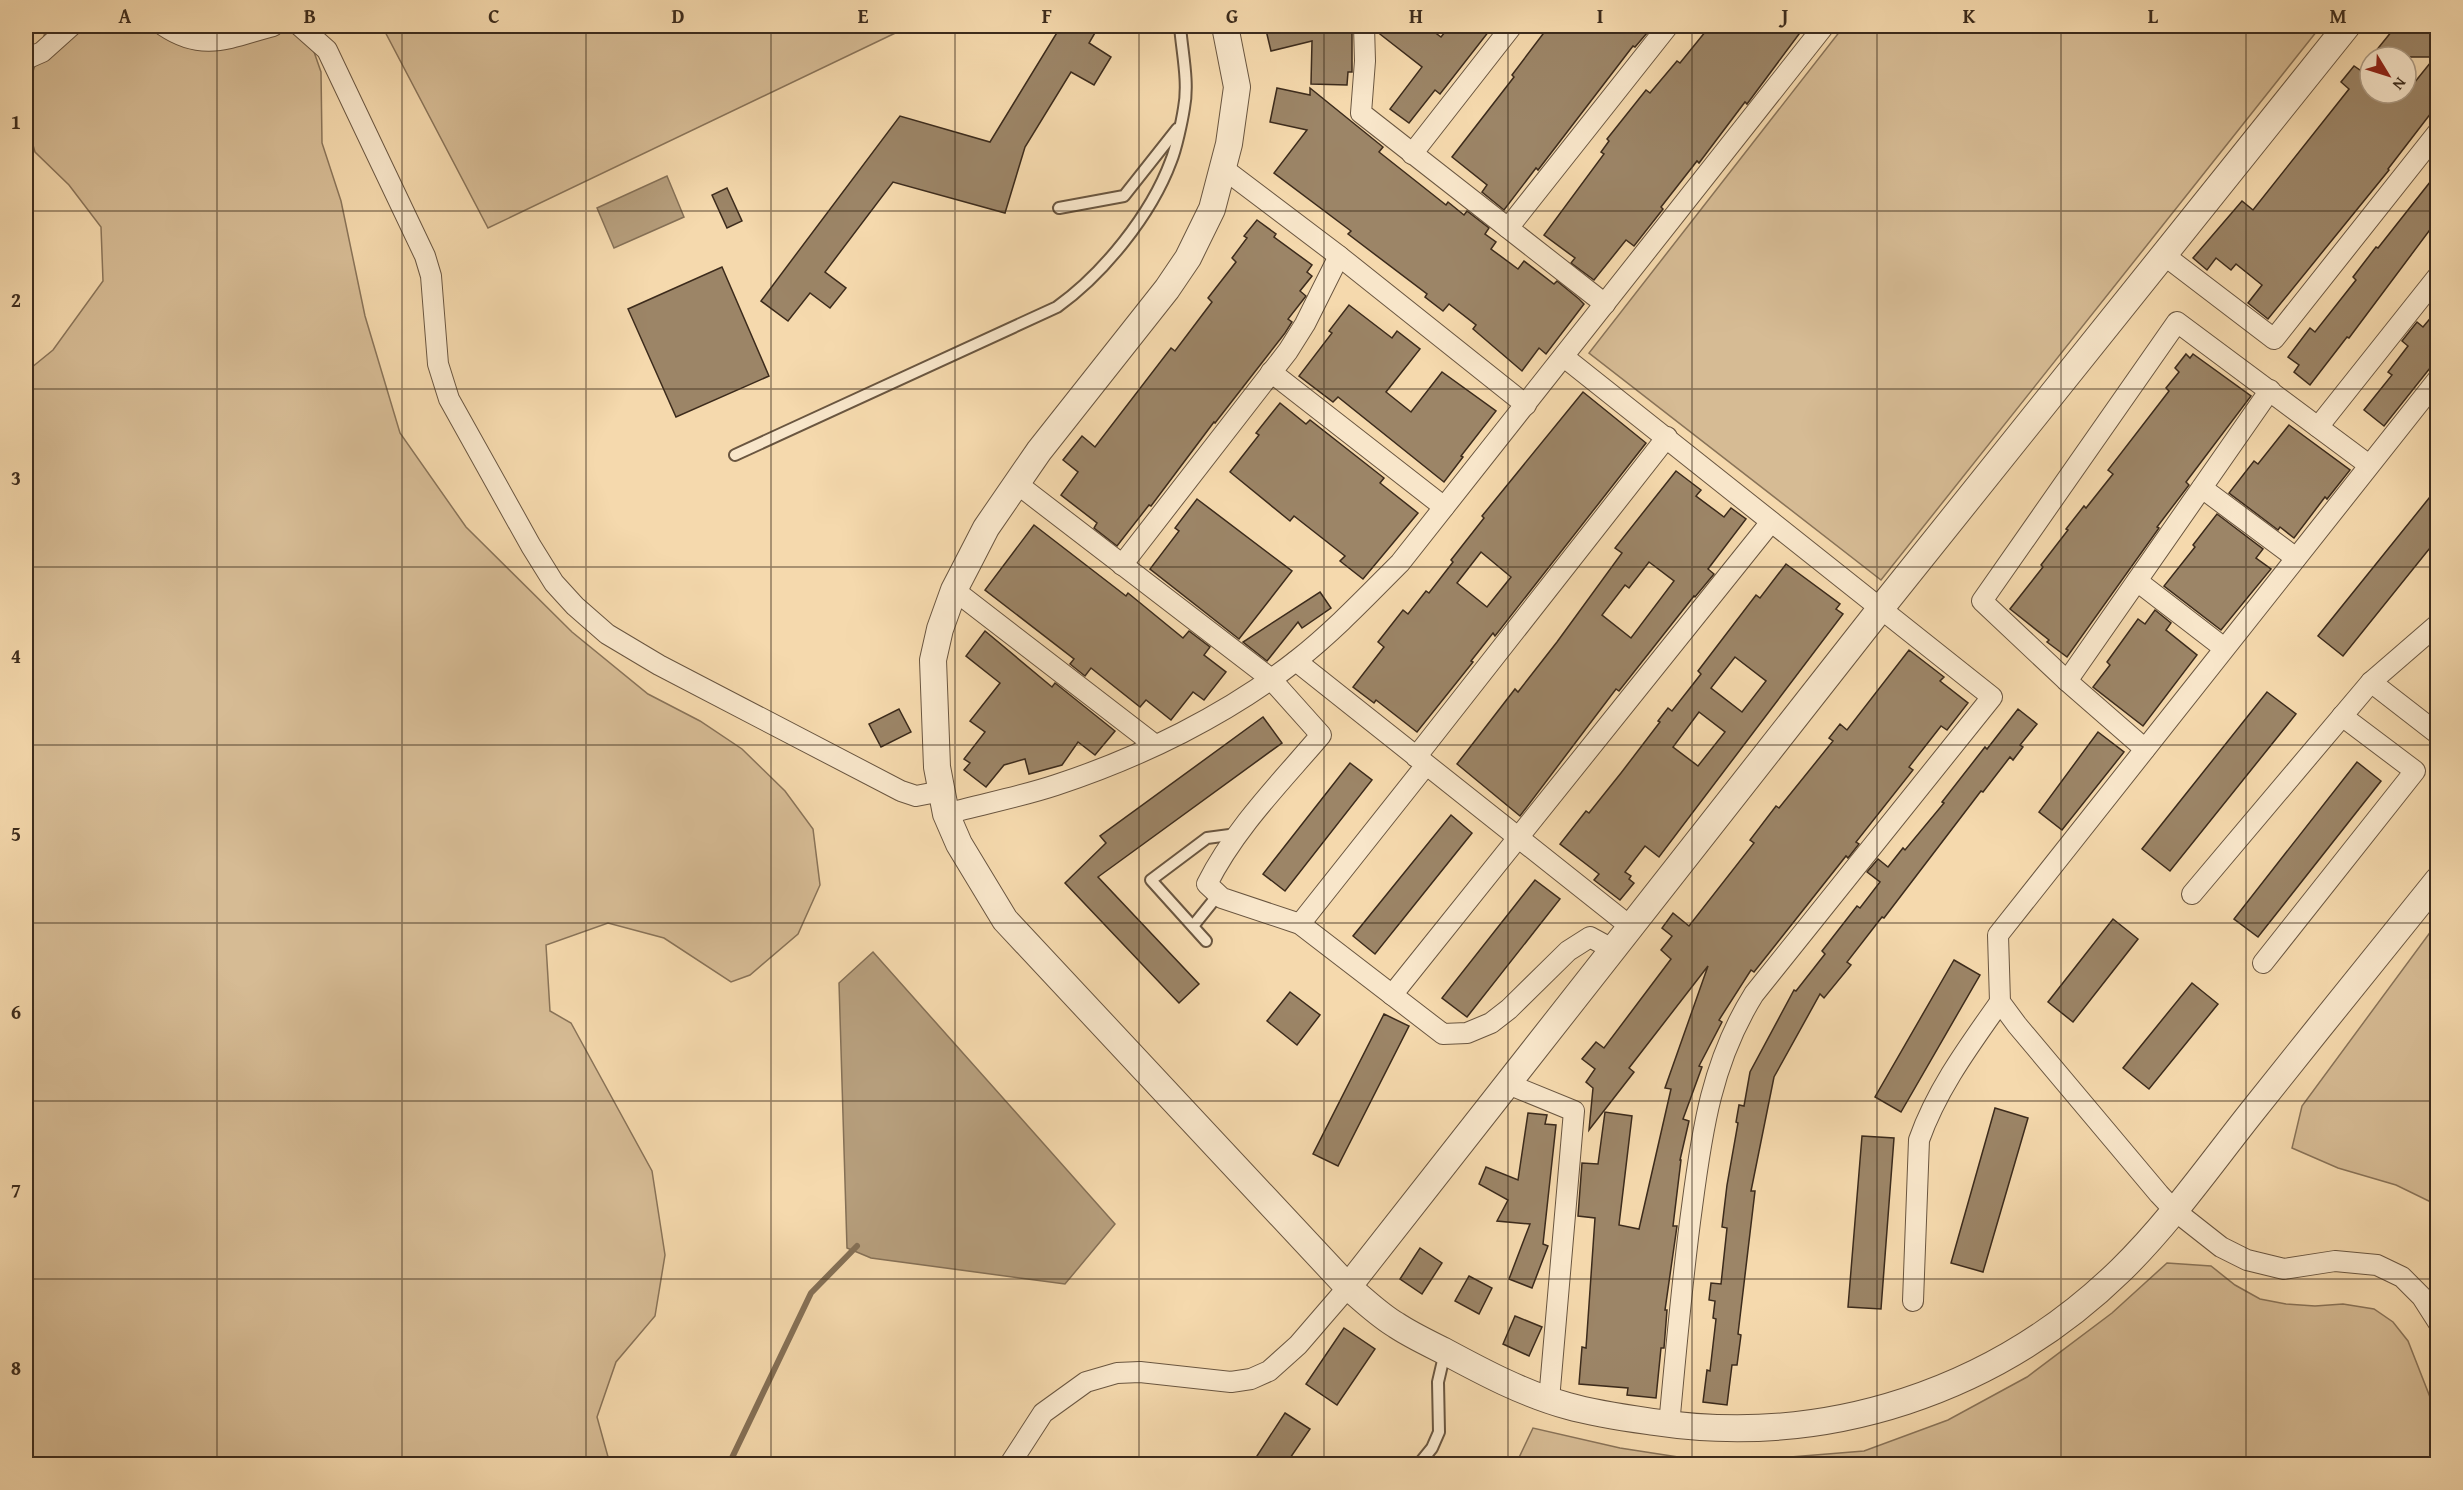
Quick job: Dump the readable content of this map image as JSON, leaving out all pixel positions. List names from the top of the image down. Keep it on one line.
{"north":"bottom right","grid":{"columns":["A","B","C","D","E","F","G","H","I","J","K","L","M"],"rows":["1","2","3","4","5","6","7","8"]}}
